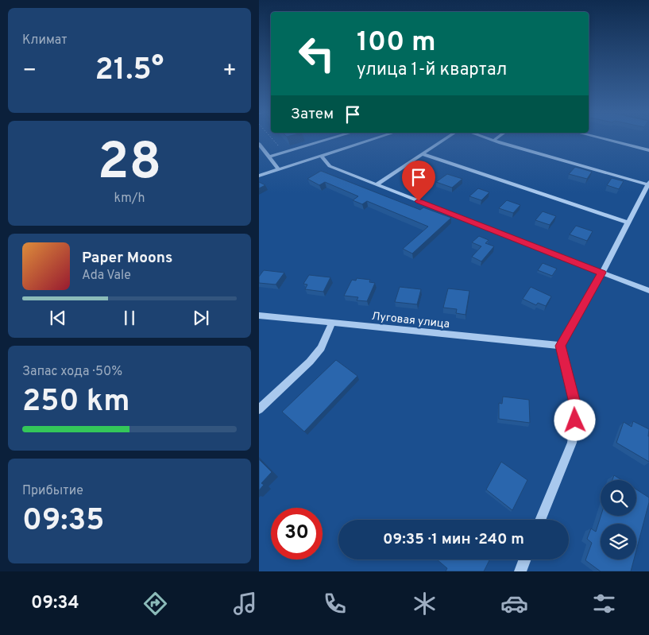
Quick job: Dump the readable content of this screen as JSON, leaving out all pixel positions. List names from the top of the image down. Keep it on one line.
{"streets":{"street":["Луговая улица"]},"page":{"tile":["Климат",["28","km/h"],["Запас хода · 50%","250 km"],["Прибытие","09:35"]],"turn":["100 m","улица 1-й квартал"],"heat":["−","21.5°","+"],"then":"Затем","song":["Paper Moons","Ada Vale"],"limit":"30","trip":"09:35 · 1 мин · 240 m","tabs":"09:34"}}
